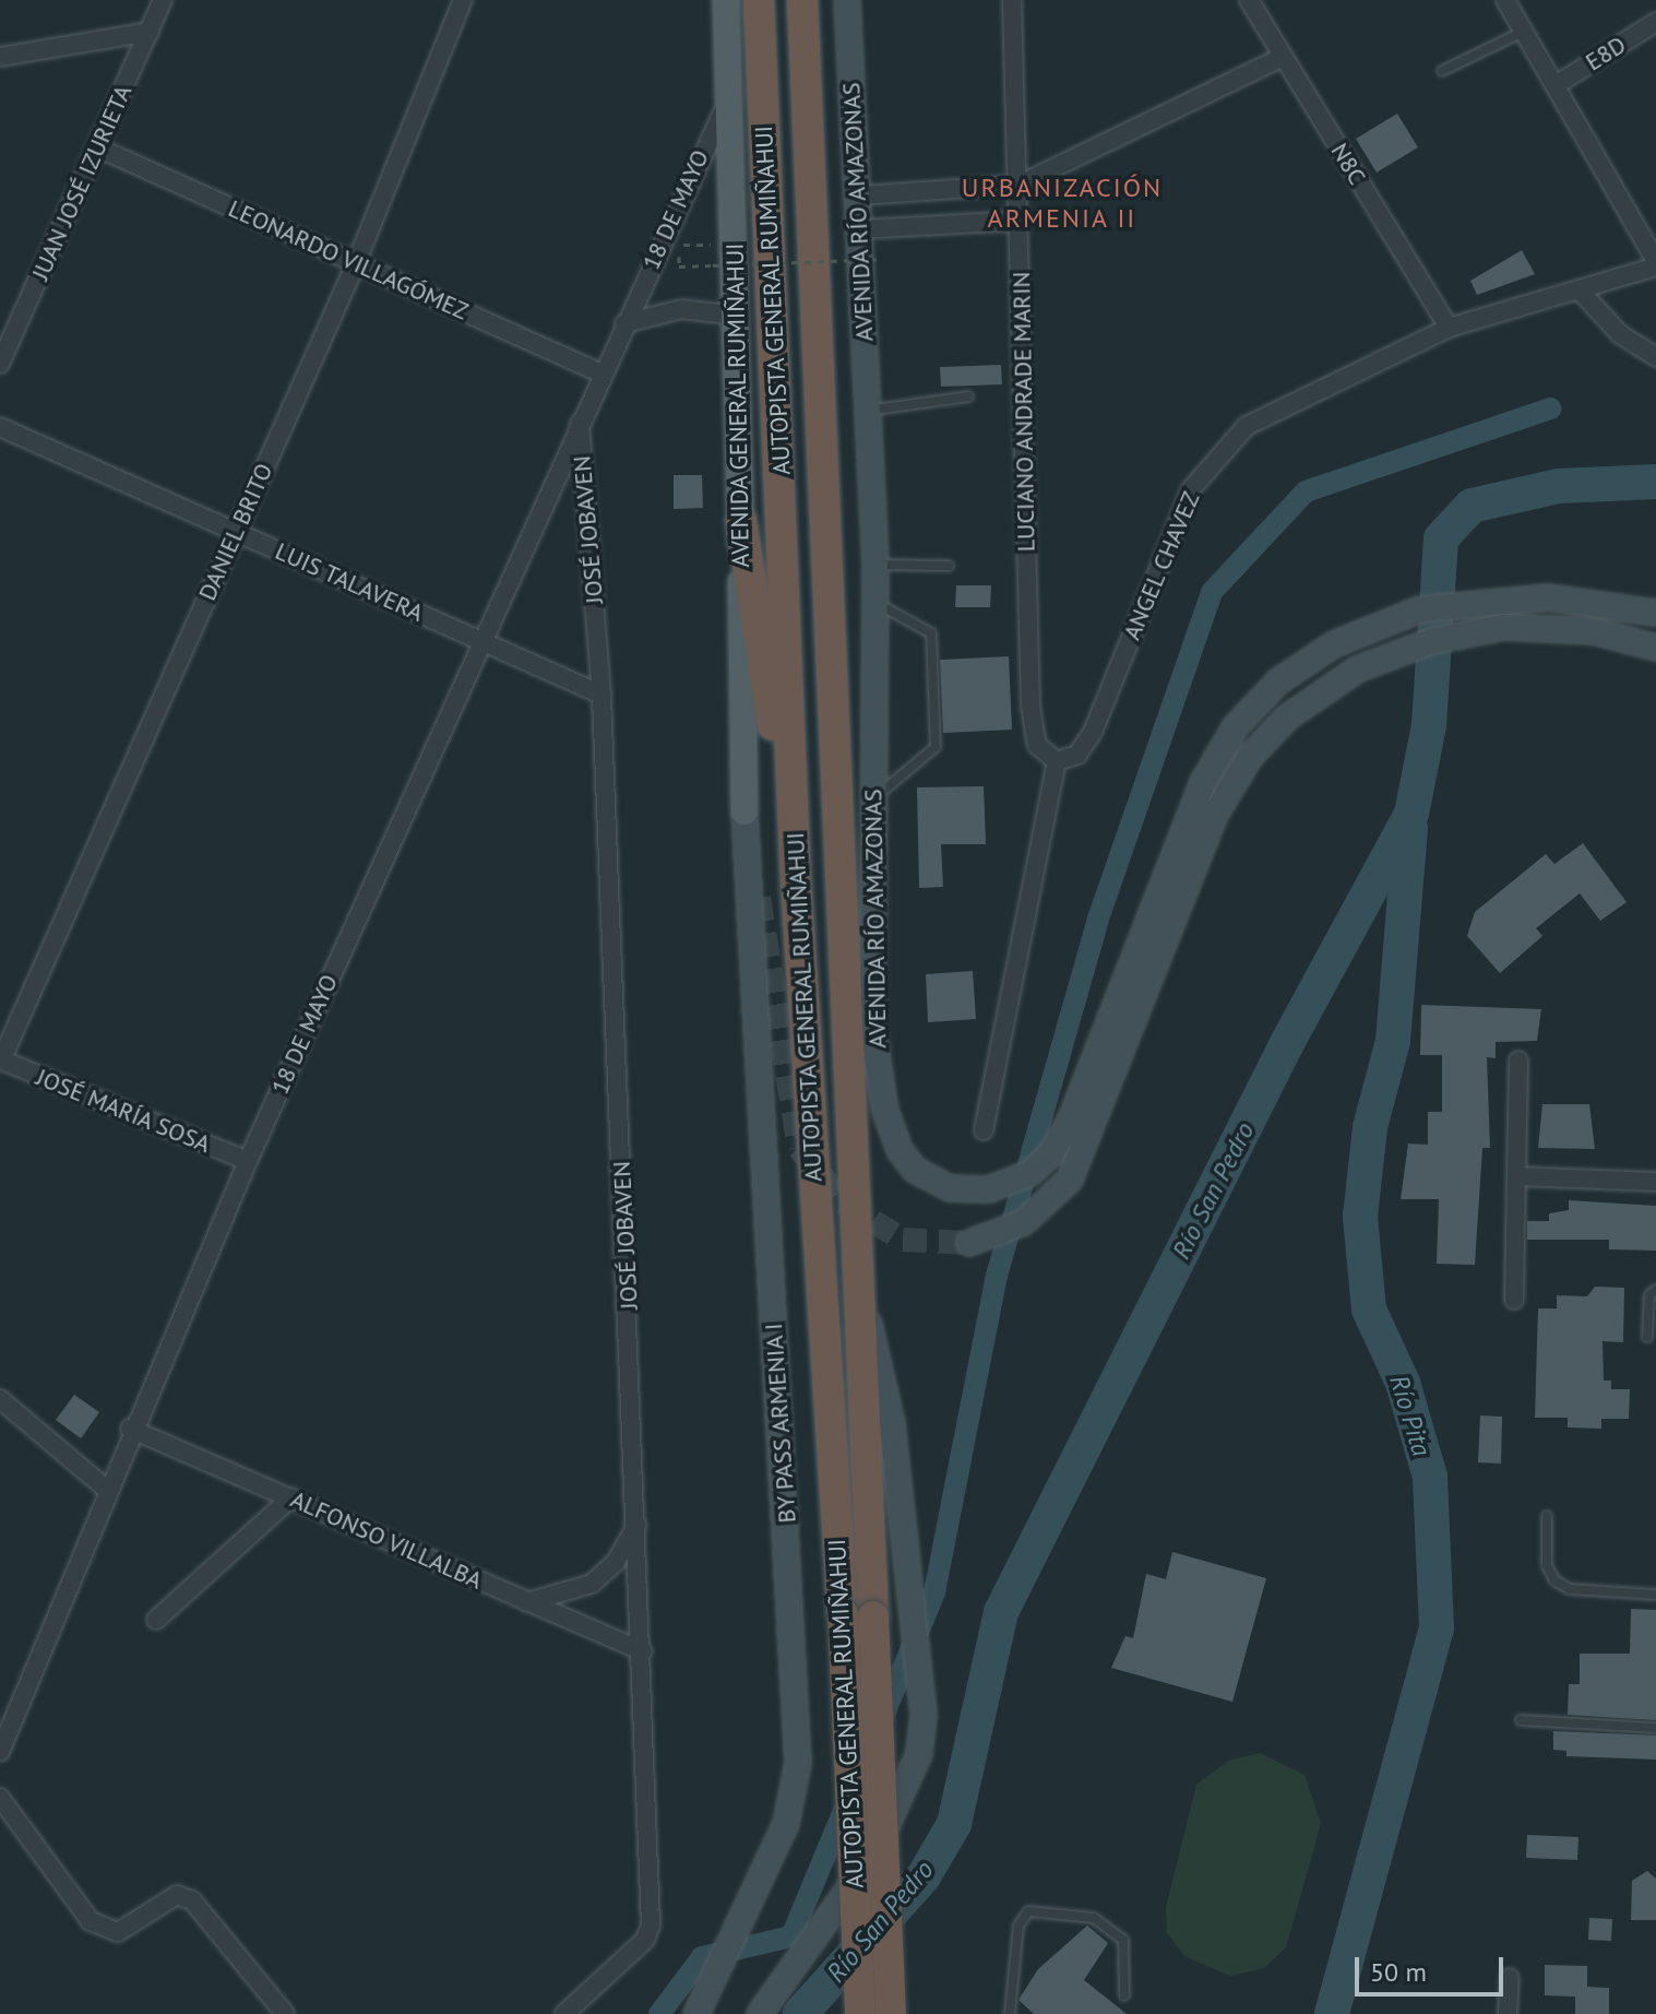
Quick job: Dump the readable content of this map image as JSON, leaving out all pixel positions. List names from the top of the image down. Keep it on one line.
{"streets":{"highway":["AUTOPISTA GENERAL RUMIÑAHUI"],"main road":["AVENIDA RÍO AMAZONAS","AVENIDA GENERAL RUMIÑAHUI","BY PASS ARMENIA I"],"street":["E8D","N8C","JUAN JOSÉ IZURIETA","18 DE MAYO","LEONARDO VILLAGÓMEZ","LUCIANO ANDRADE MARIN","JOSÉ JOBAVEN","DANIEL BRITO","ANGEL CHAVEZ","LUIS TALAVERA","JOSÉ MARÍA SOSA","ALFONSO VILLALBA"]},"crossings":[["N8C","ANGEL CHAVEZ"],["JUAN JOSÉ IZURIETA","LEONARDO VILLAGÓMEZ"],["18 DE MAYO","LEONARDO VILLAGÓMEZ"],["18 DE MAYO","AVENIDA GENERAL RUMIÑAHUI"],["18 DE MAYO","JOSÉ JOBAVEN"],["18 DE MAYO","LUIS TALAVERA"],["18 DE MAYO","JOSÉ MARÍA SOSA"],["18 DE MAYO","ALFONSO VILLALBA"],["LEONARDO VILLAGÓMEZ","DANIEL BRITO"],["AVENIDA GENERAL RUMIÑAHUI","BY PASS ARMENIA I"],["LUCIANO ANDRADE MARIN","ANGEL CHAVEZ"],["JOSÉ JOBAVEN","LUIS TALAVERA"],["JOSÉ JOBAVEN","ALFONSO VILLALBA"],["DANIEL BRITO","LUIS TALAVERA"],["DANIEL BRITO","JOSÉ MARÍA SOSA"]],"districts":["URBANIZACIÓN ARMENIA II"],"water":["Río San Pedro","Río Pita"],"scale_bar":"50 m"}
